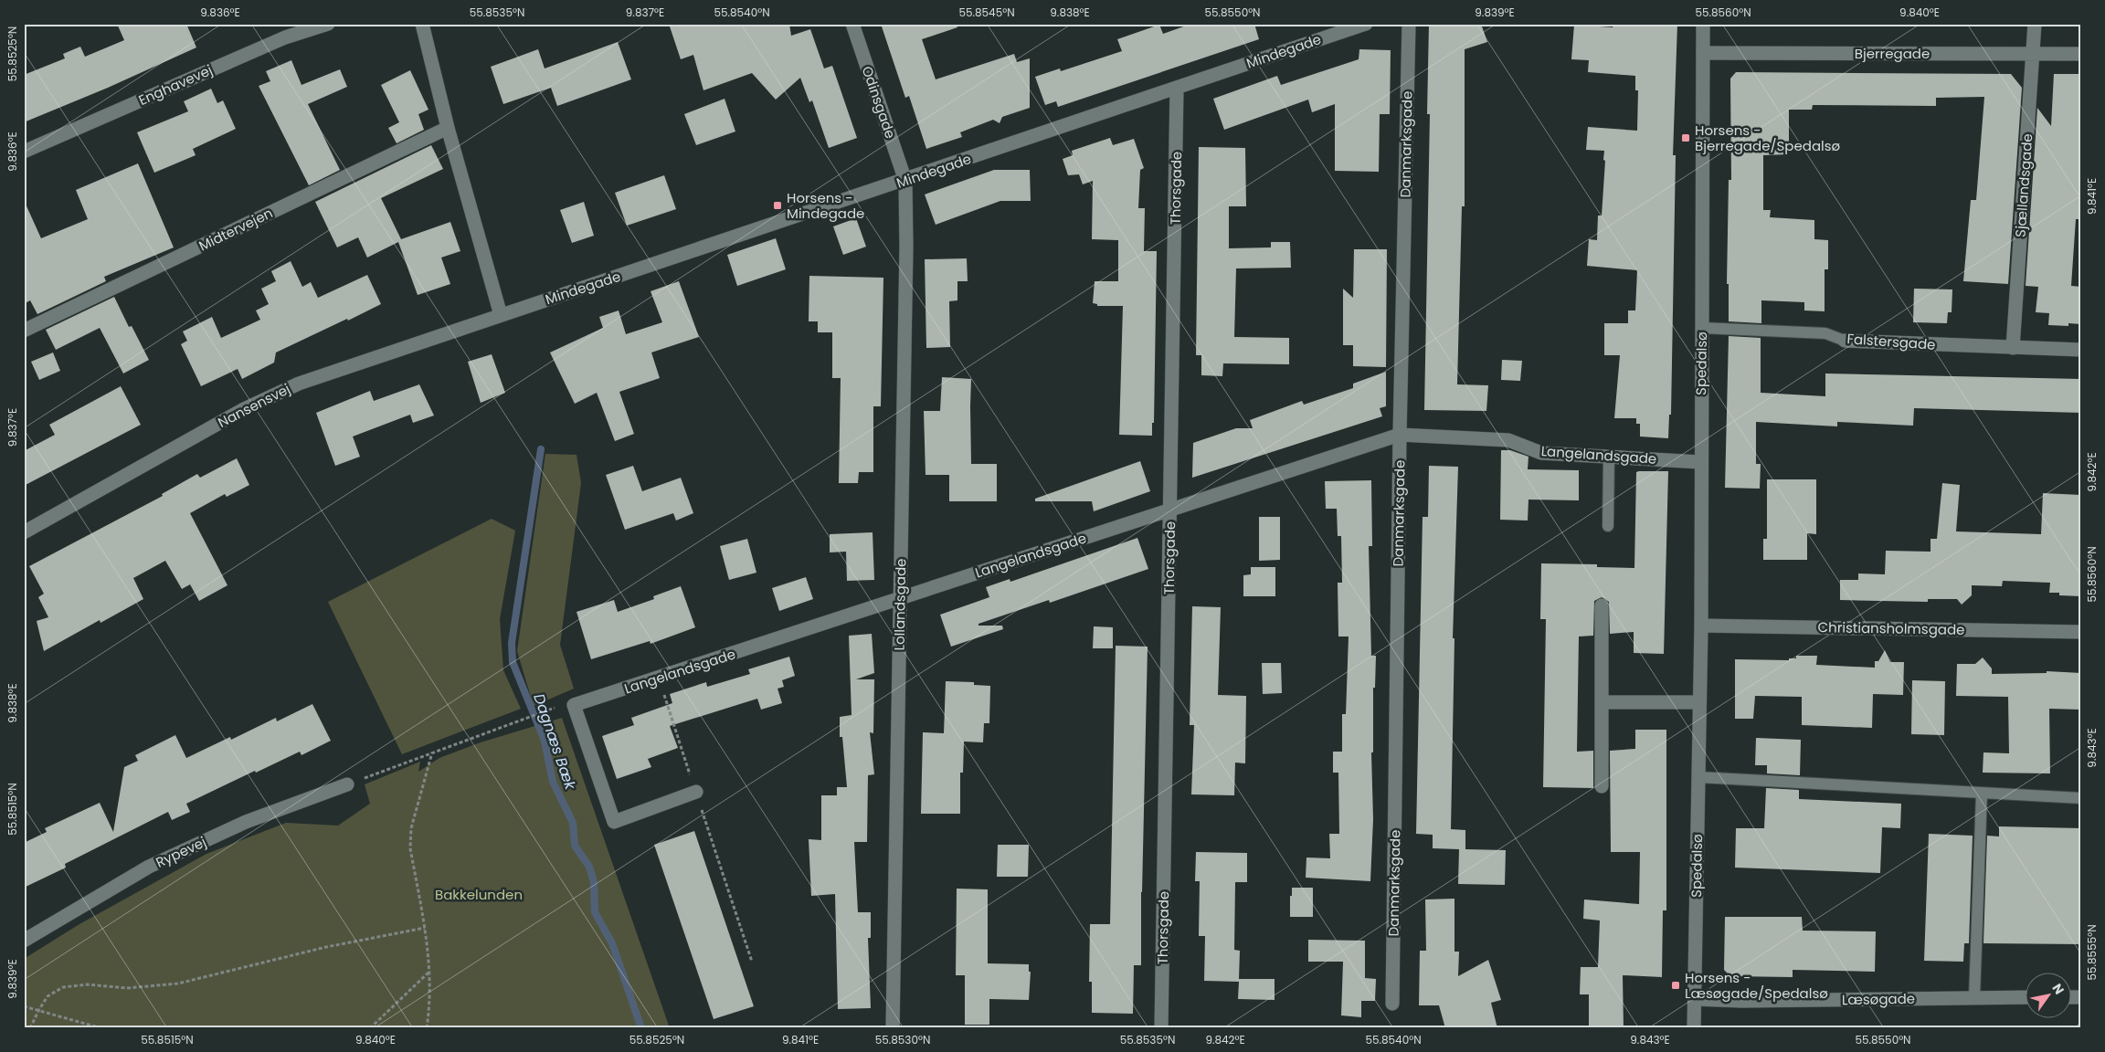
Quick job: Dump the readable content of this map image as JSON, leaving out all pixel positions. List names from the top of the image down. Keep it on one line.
{"streets":{"street":["Mindegade","Bjerregade","Enghavevej","Odinsgade","Danmarksgade","Sjællandsgade","Thorsgade","Midtervejen","Falstersgade","Spedalsø","Nansensvej","Langelandsgade","Lollandsgade","Christiansholmsgade","Rypevej","Læsøgade"]},"crossings":[["Mindegade","Odinsgade"],["Mindegade","Thorsgade"],["Mindegade","Nansensvej"],["Mindegade","Lollandsgade"],["Bjerregade","Sjællandsgade"],["Bjerregade","Spedalsø"],["Odinsgade","Lollandsgade"],["Danmarksgade","Langelandsgade"],["Sjællandsgade","Falstersgade"],["Thorsgade","Langelandsgade"],["Falstersgade","Spedalsø"],["Spedalsø","Langelandsgade"],["Spedalsø","Christiansholmsgade"],["Spedalsø","Læsøgade"],["Langelandsgade","Lollandsgade"]],"water":["Dagnæs Bæk"],"parks":["Bakkelunden"],"places":{"transit":["Horsens - Bjerregade/Spedalsø","Horsens - Mindegade","Horsens - Læsøgade/Spedalsø"]},"north":"top right","coordinates":["9.836°E","55.8535°N","9.837°E","55.8540°N","55.8545°N","9.838°E","55.8550°N","9.839°E","55.8560°N","9.840°E","55.8525°N","9.841°E","9.842°E","9.843°E","55.8515°N","55.8555°N","55.8530°N"]}
